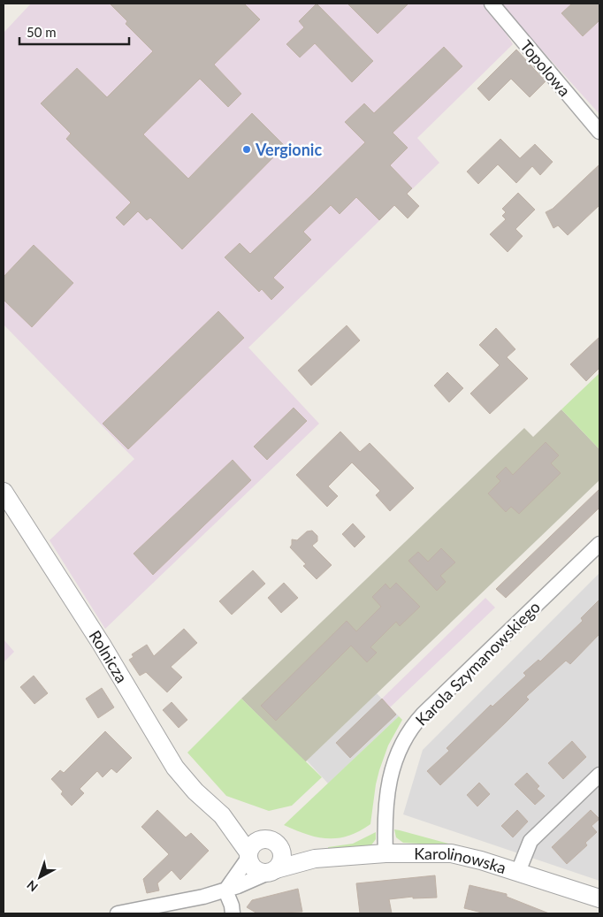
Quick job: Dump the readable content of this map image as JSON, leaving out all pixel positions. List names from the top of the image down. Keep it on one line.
{"streets":{"street":["Topolowa","Rolnicza","Karola Szymanowskiego","Karolinowska"]},"crossings":[["Rolnicza","Karolinowska"],["Karola Szymanowskiego","Karolinowska"]],"places":["Vergionic"],"scale_bar":"50 m","north":"bottom left"}
